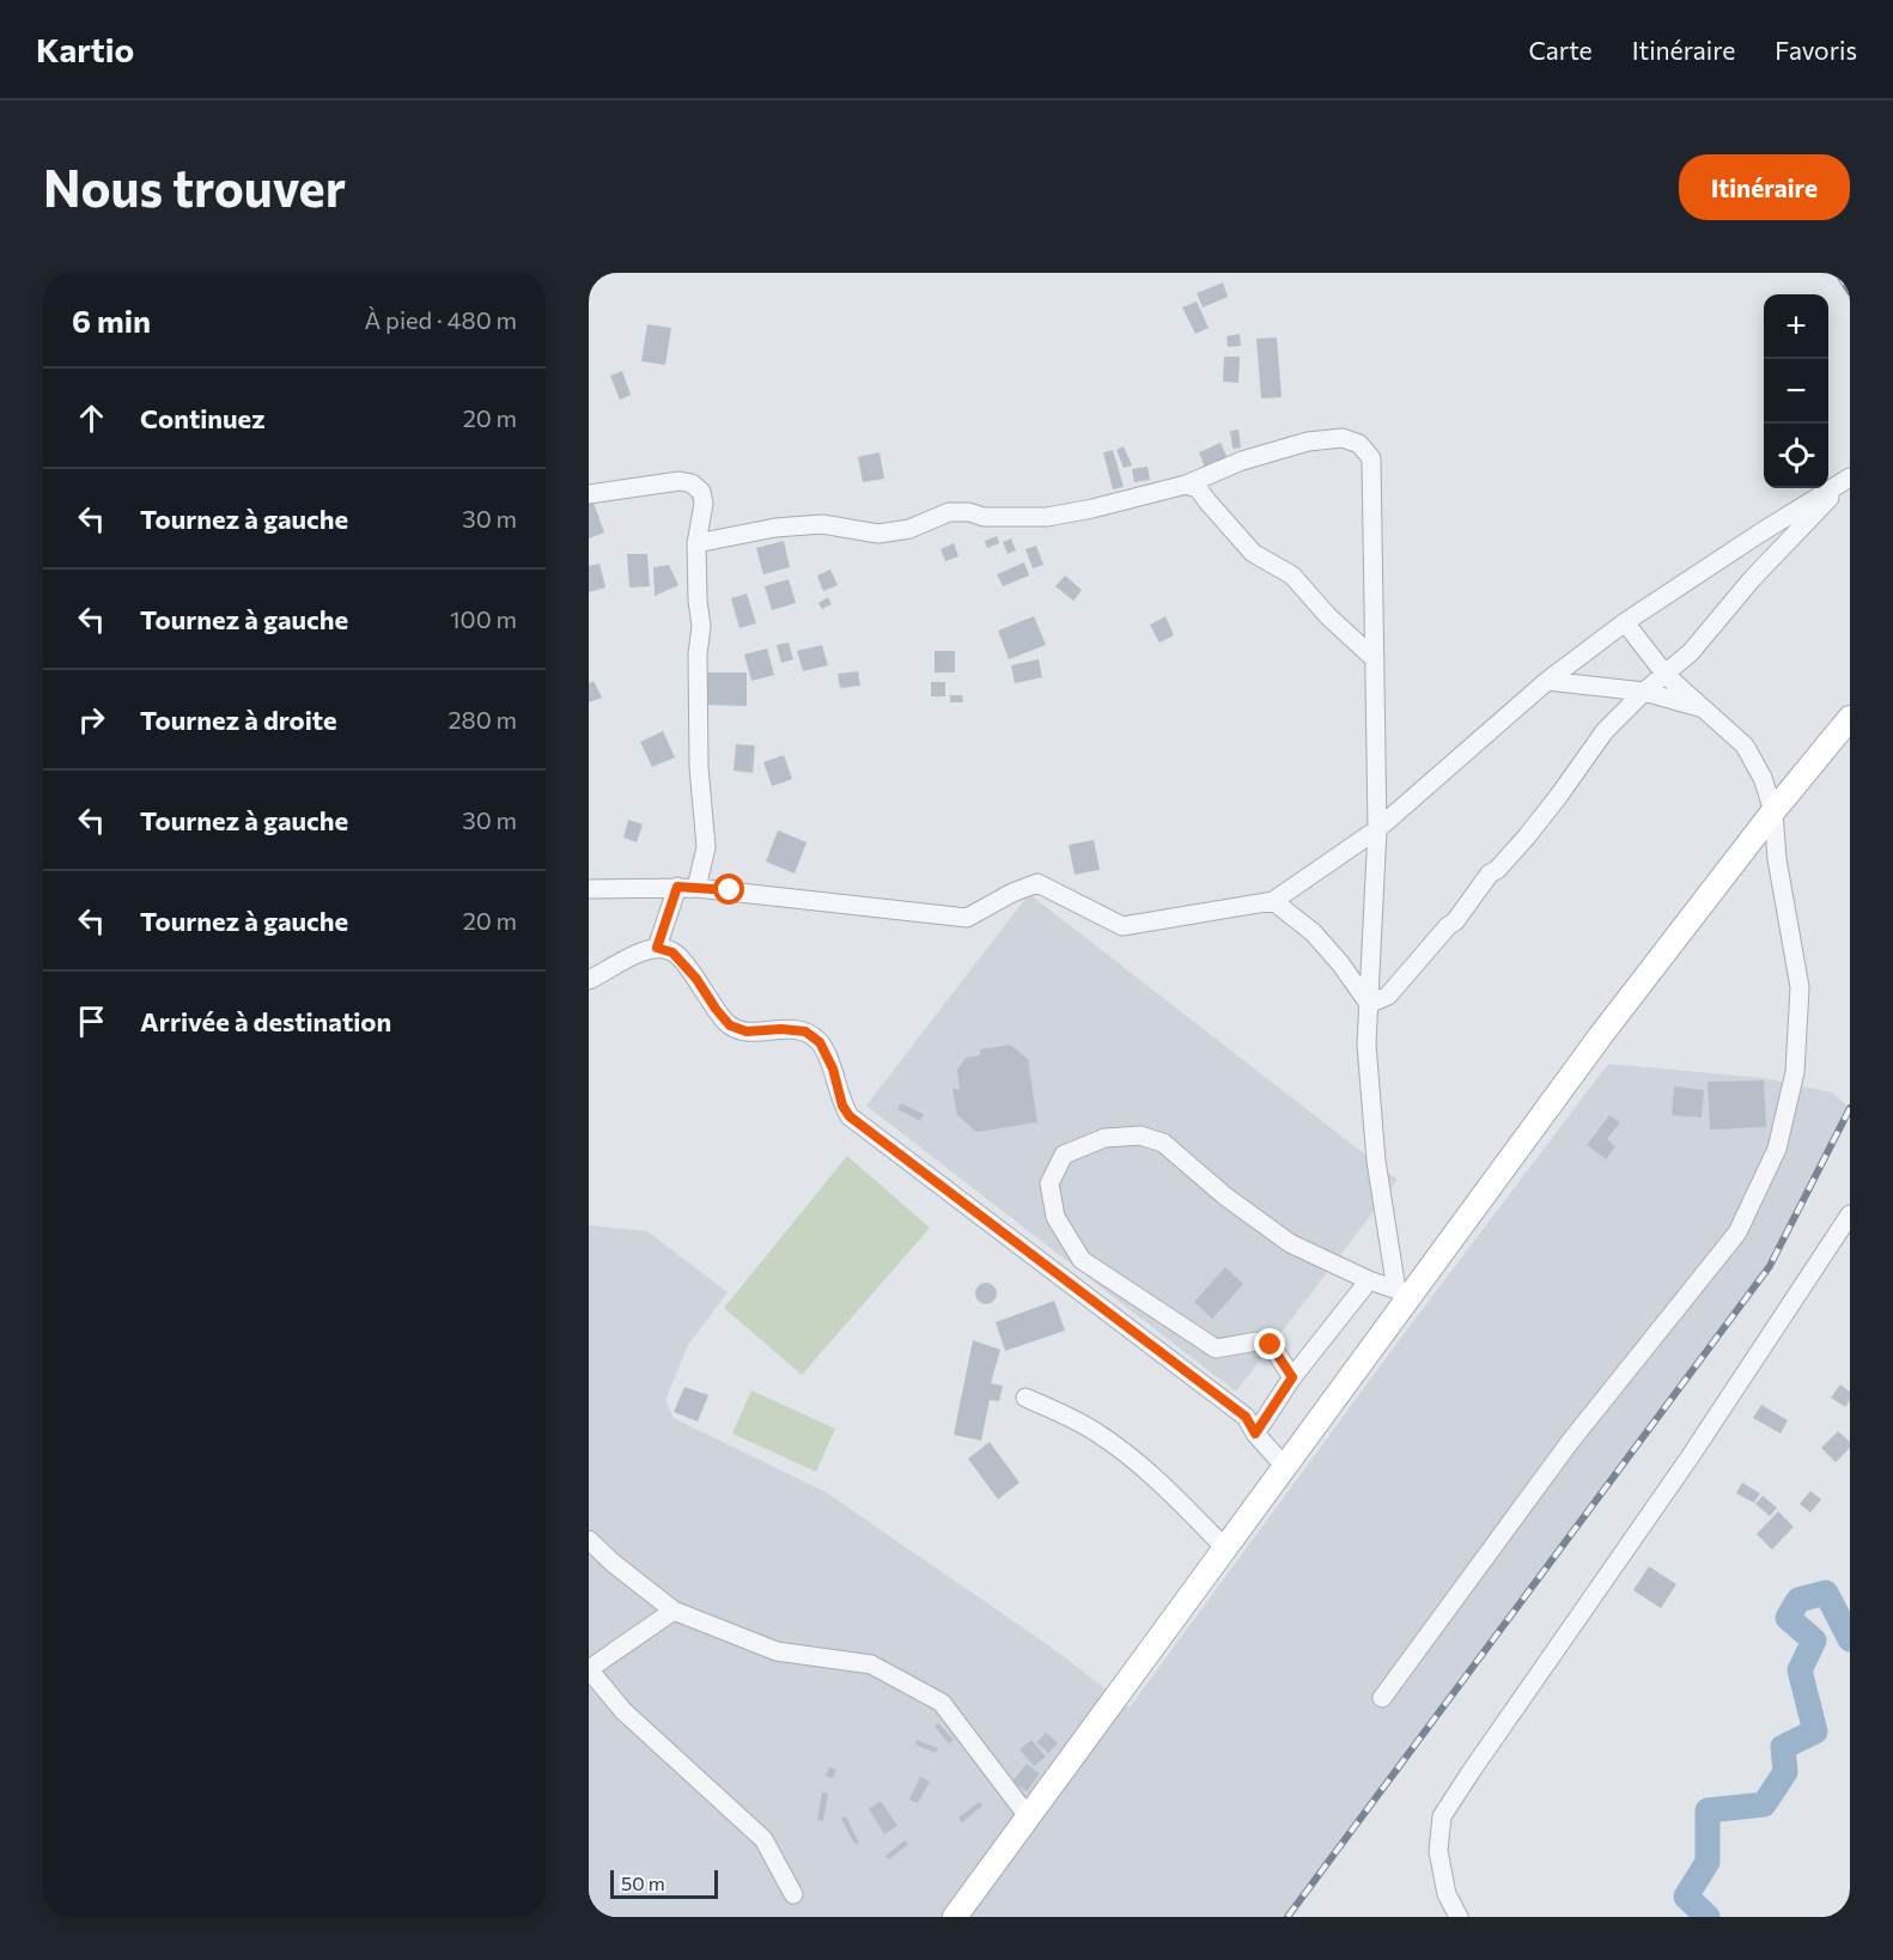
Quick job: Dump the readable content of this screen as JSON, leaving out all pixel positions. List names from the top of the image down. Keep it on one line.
{"scale_bar":"50 m","page":{"header":"Kartio","nav":["Carte","Itinéraire","Favoris"],"buttons":"Itinéraire","title":"Nous trouver","heading":["6 min","À pied · 480 m"],"map_buttons":["+","−"],"list":[["Continuez","20 m"],["Tournez à gauche","30 m"],["Tournez à gauche","100 m"],["Tournez à droite","280 m"],["Tournez à gauche","30 m"],["Tournez à gauche","20 m"],"Arrivée à destination"],"scale":"50 m"}}
